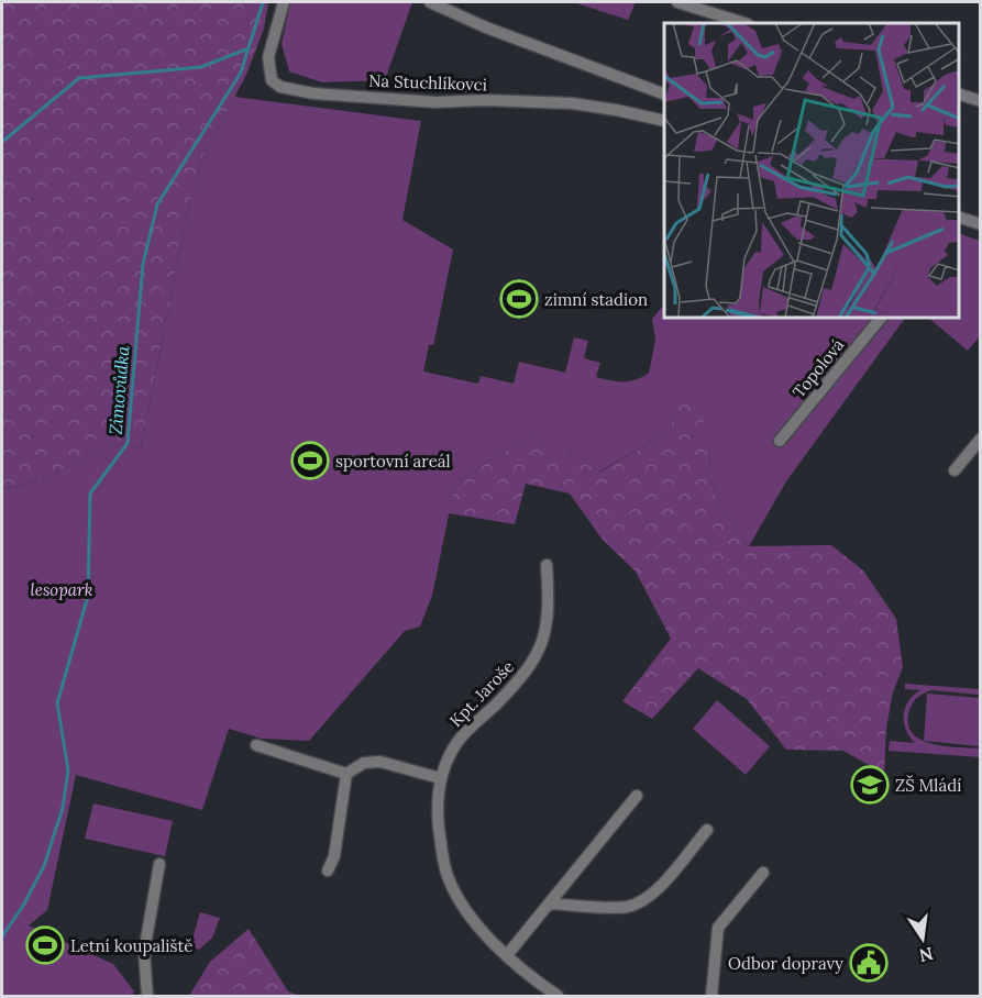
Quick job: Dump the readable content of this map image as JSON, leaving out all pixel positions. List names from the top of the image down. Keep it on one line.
{"streets":{"street":["Na Stuchlíkovci","Topolová","Kpt. Jaroše"]},"water":["Zimovůdka"],"parks":["lesopark"],"places":{"sports":["zimní stadion","sportovní areál","Letní koupaliště"],"school or university":["ZŠ Mládí"],"public building":["Odbor dopravy"]},"north":"bottom"}
